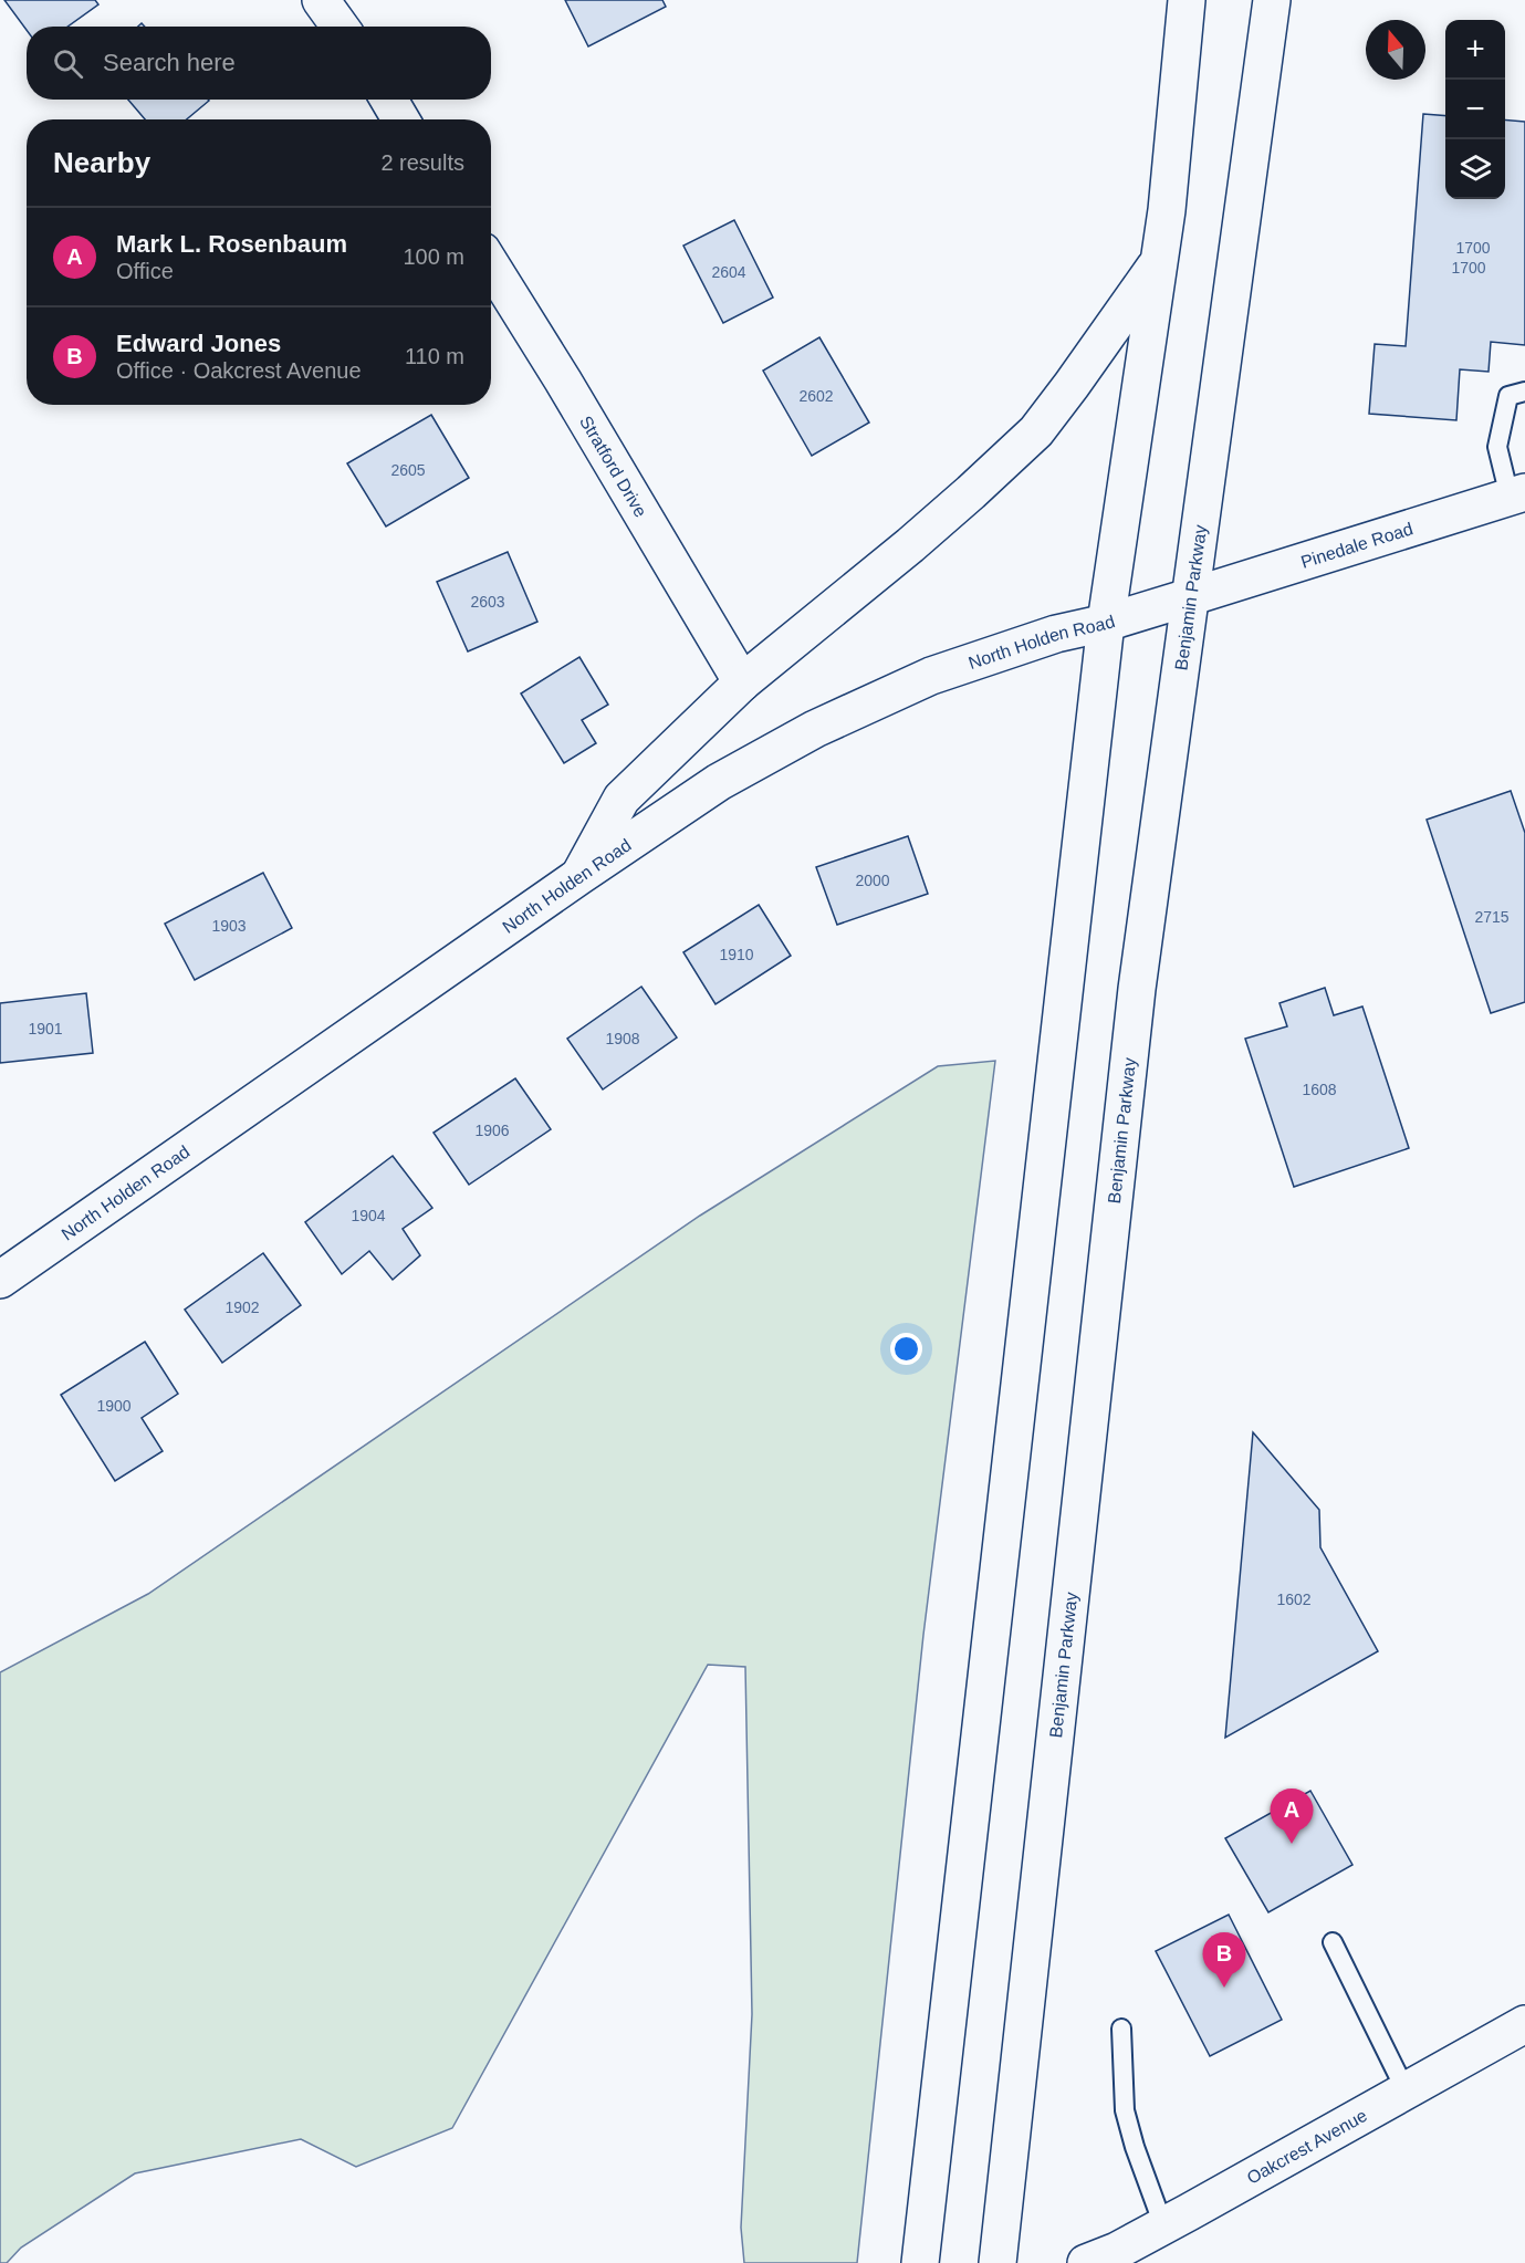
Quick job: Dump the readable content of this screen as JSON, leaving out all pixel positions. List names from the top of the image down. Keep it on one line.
{"streets":{"main road":["Stratford Drive","Pinedale Road","Benjamin Parkway","North Holden Road","Oakcrest Avenue"]},"crossings":[["Pinedale Road","Benjamin Parkway"],["Pinedale Road","North Holden Road"],["Benjamin Parkway","North Holden Road"]],"house_numbers":["1700","1700","2604","2602","2605","2603","2000","2715","1903","1910","1901","1908","1608","1906","1904","1902","1900","1602"],"north":"top","page":{"map_buttons":["+","−"],"search":"Search here","heading":["Nearby","2 results"],"list":[{"mark":"A","name":"Mark L. Rosenbaum","note":"Office","value":"100 m"},{"mark":"B","name":"Edward Jones","note":"Office · Oakcrest Avenue","value":"110 m"}],"pins":["A","B"]}}
